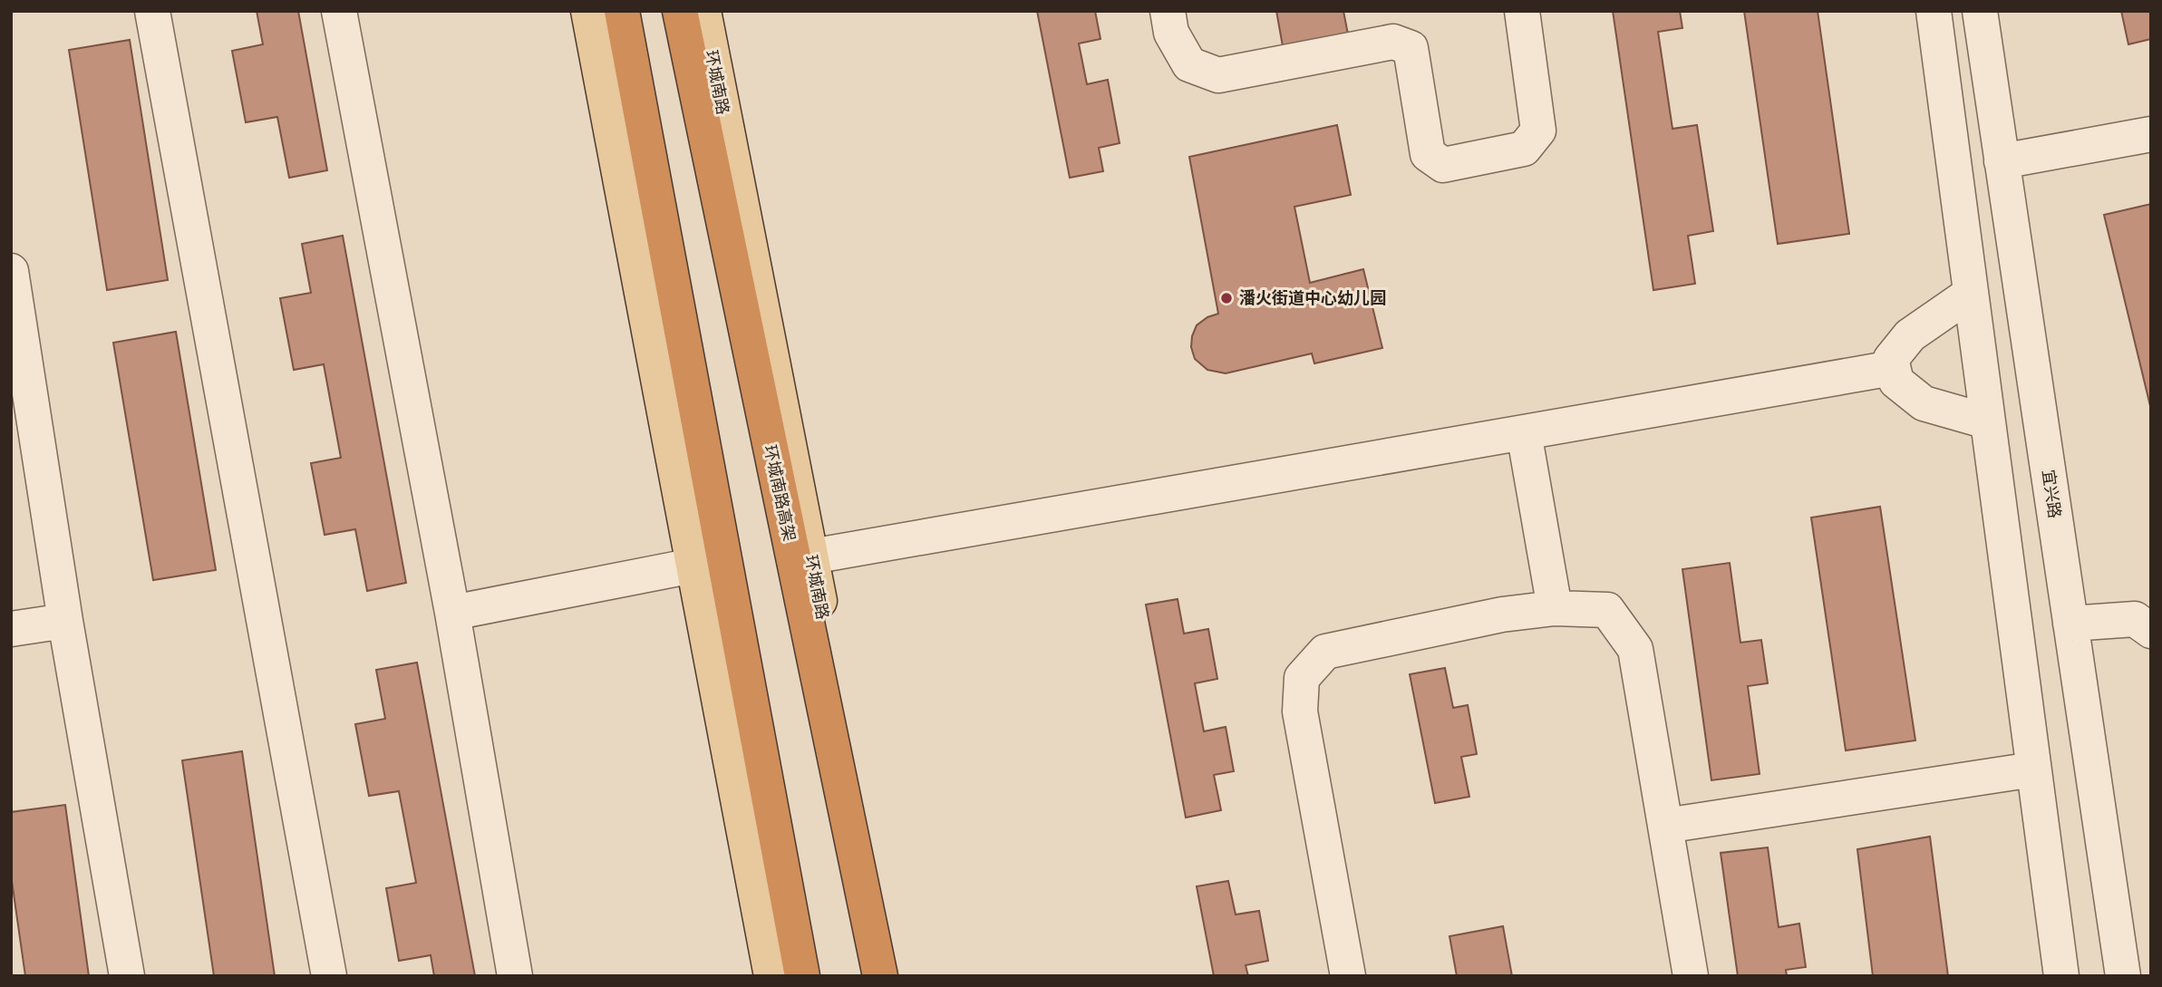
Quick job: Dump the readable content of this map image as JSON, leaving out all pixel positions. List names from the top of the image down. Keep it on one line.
{"streets":{"highway":["环城南路高架"],"main road":["环城南路"],"street":["宜兴路"]},"places":["潘火街道中心幼儿园"]}
